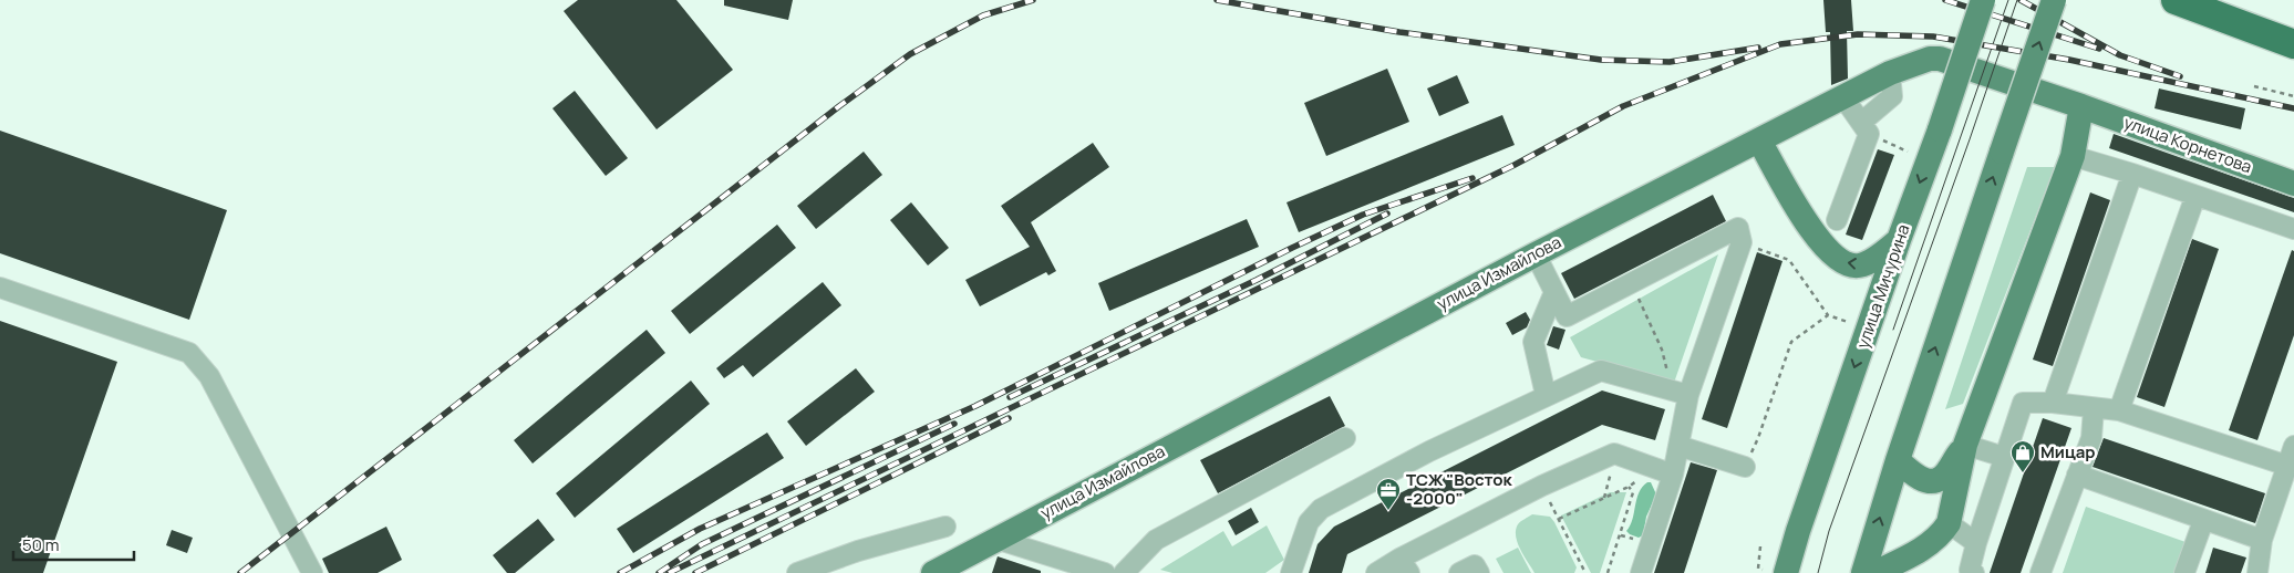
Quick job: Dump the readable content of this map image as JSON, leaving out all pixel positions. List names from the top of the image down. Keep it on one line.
{"streets":{"main road":["улица Корнетова","улица Измайлова","улица Мичурина"]},"crossings":[["улица Корнетова","улица Измайлова"]],"places":{"shop":["Мицар"],"office":["ТСЖ \"Восток -2000\""]},"scale_bar":"50 m"}
